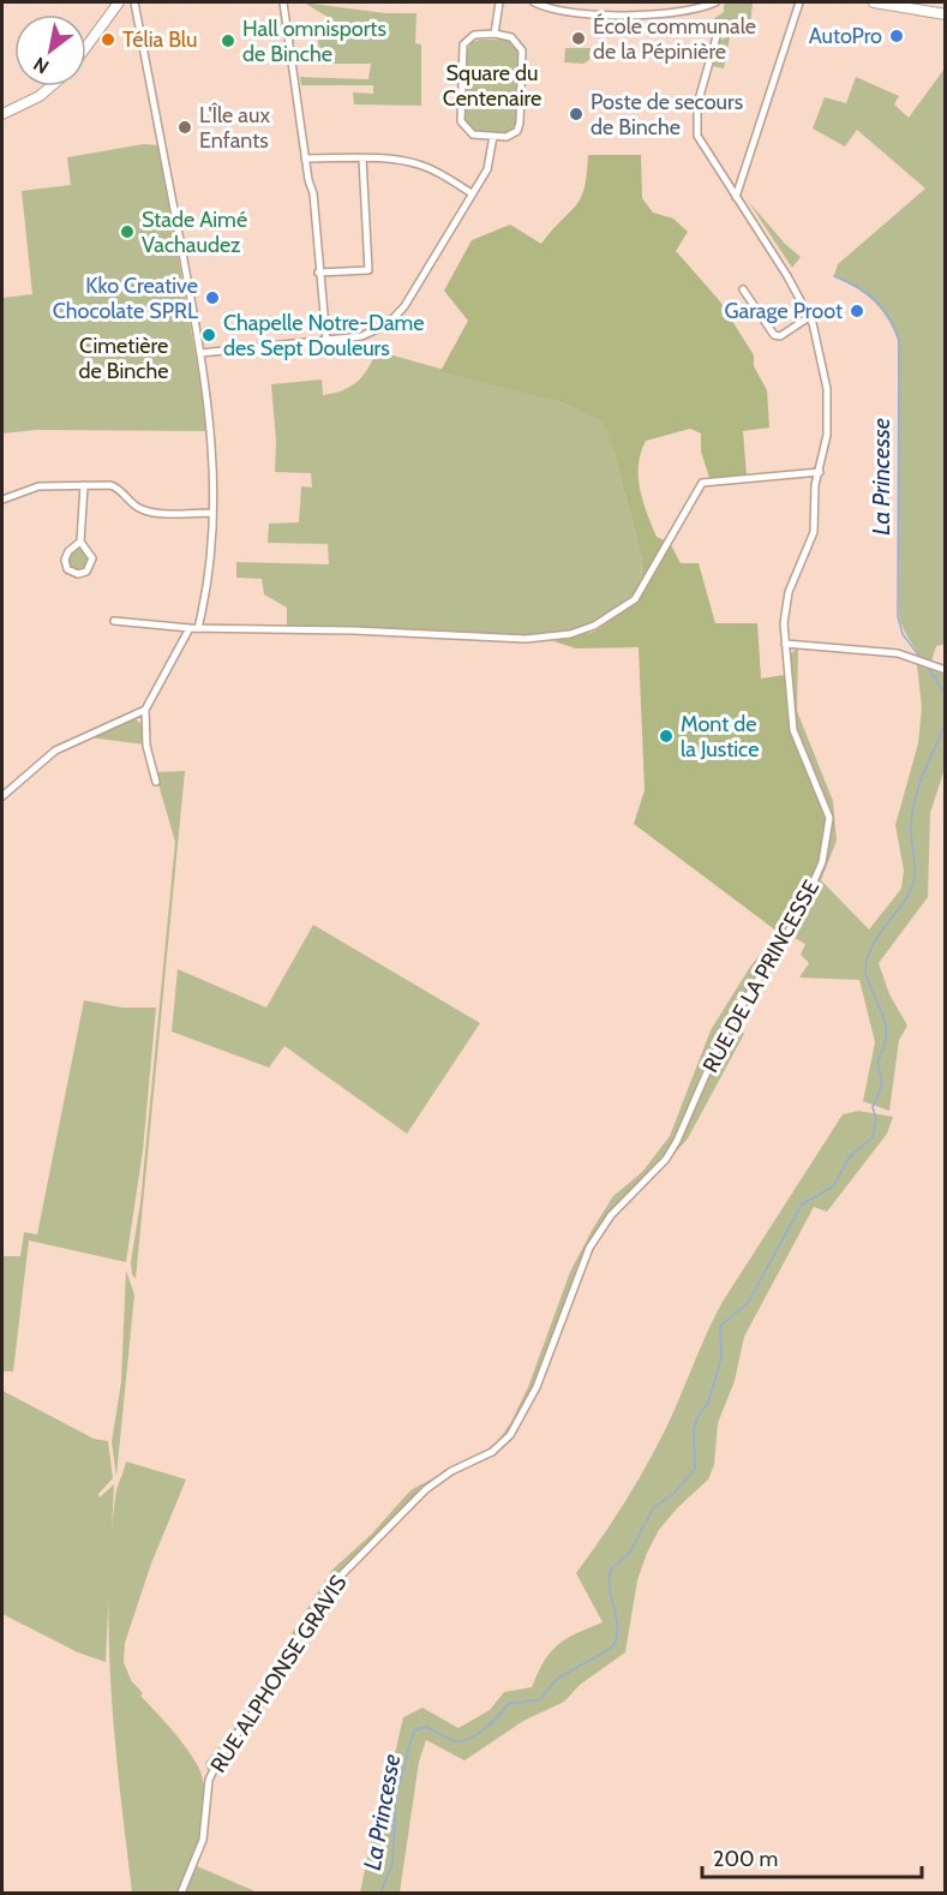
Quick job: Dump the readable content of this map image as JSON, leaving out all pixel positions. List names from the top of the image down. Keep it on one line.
{"streets":{"street":["RUE DE LA PRINCESSE","RUE ALPHONSE GRAVIS"]},"crossings":[["RUE DE LA PRINCESSE","RUE ALPHONSE GRAVIS"]],"water":["La Princesse"],"parks":["Square du Centenaire","Cimetière de Binche"],"places":["AutoPro","École communale de la Pépinière","Télia Blu","Hall omnisports de Binche","Poste de secours de Binche","L'Île aux Enfants","Stade Aimé Vachaudez","Kko Creative Chocolate SPRL","Garage Proot","Chapelle Notre-Dame des Sept Douleurs","Mont de la Justice"],"scale_bar":"200 m","north":"bottom left"}
